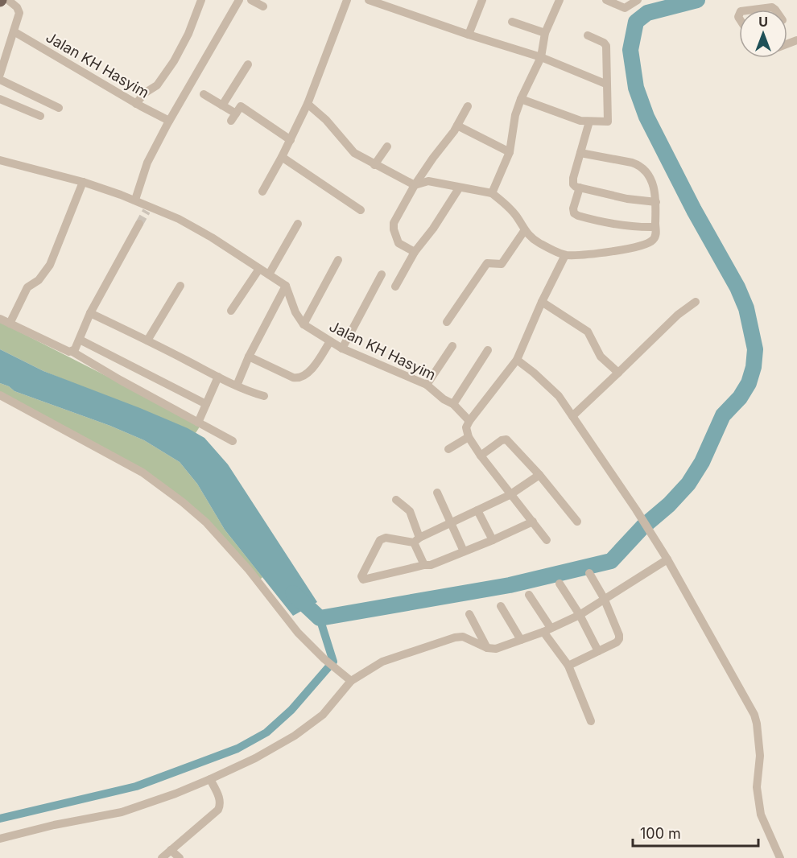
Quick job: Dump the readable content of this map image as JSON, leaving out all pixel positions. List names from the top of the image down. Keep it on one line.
{"streets":{"street":["Jalan KH Hasyim"]},"scale_bar":"100 m","north":"top"}
